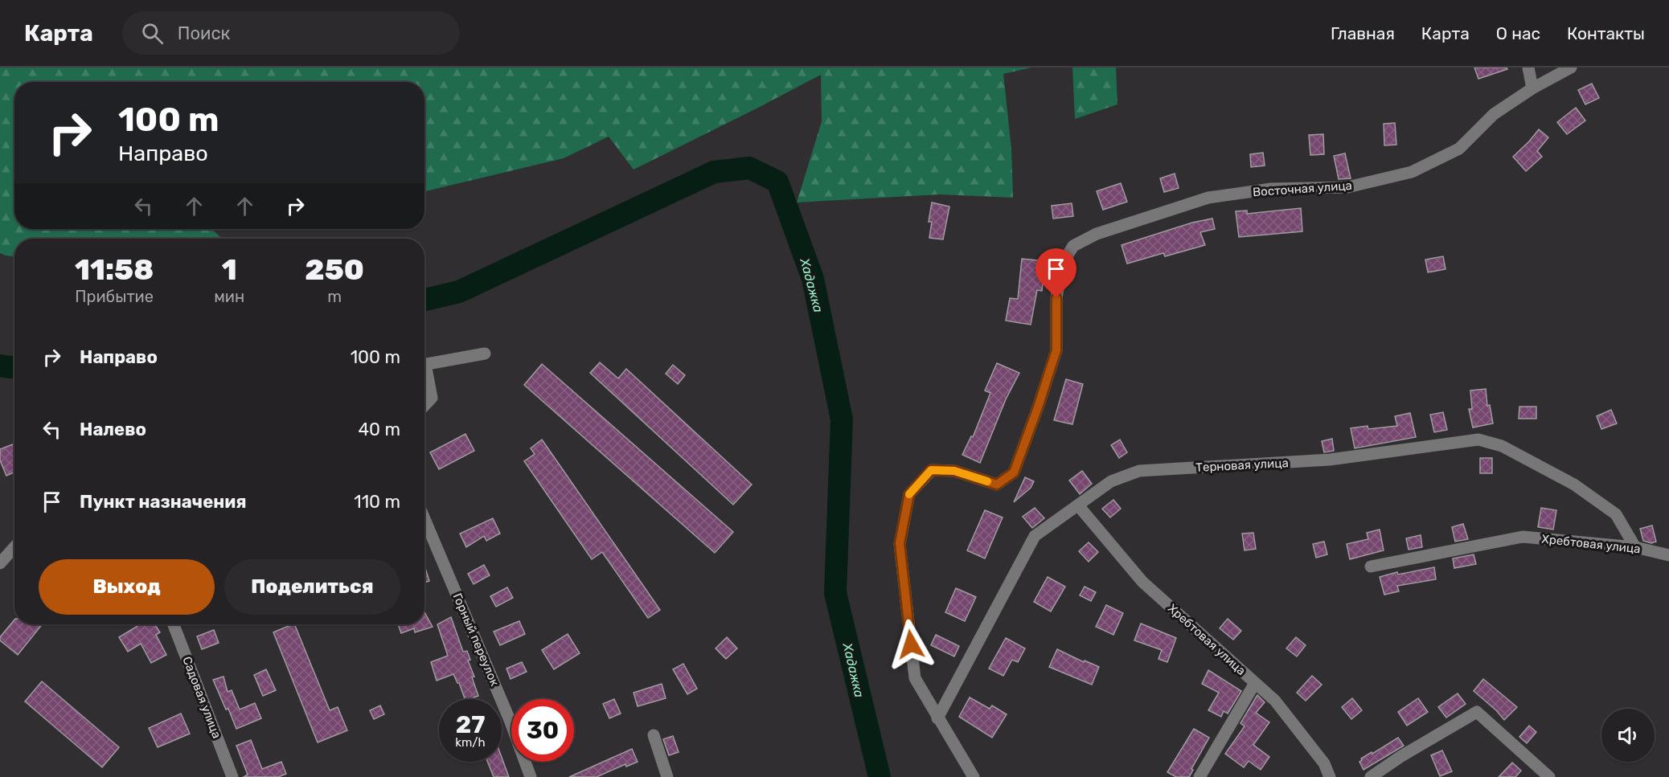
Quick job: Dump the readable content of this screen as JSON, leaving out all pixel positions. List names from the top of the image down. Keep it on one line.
{"streets":{"street":["Восточная улица","Терновая улица","Хребтовая улица","Горный переулок","Садовая улица"]},"crossings":[["Восточная улица","Терновая улица"],["Терновая улица","Хребтовая улица"]],"water":["Хадажка"],"page":{"header":"Карта","search":"Поиск","nav":["Главная","Карта","О нас","Контакты"],"turn":["100 m","Направо"],"eta":["11:58","Прибытие","1","мин","250","m"],"list":[{"name":"Направо","value":"100 m"},{"name":"Налево","value":"40 m"},{"name":"Пункт назначения","value":"110 m"}],"buttons":["Выход","Поделиться"],"speed":"27 km/h","limit":"30"}}
